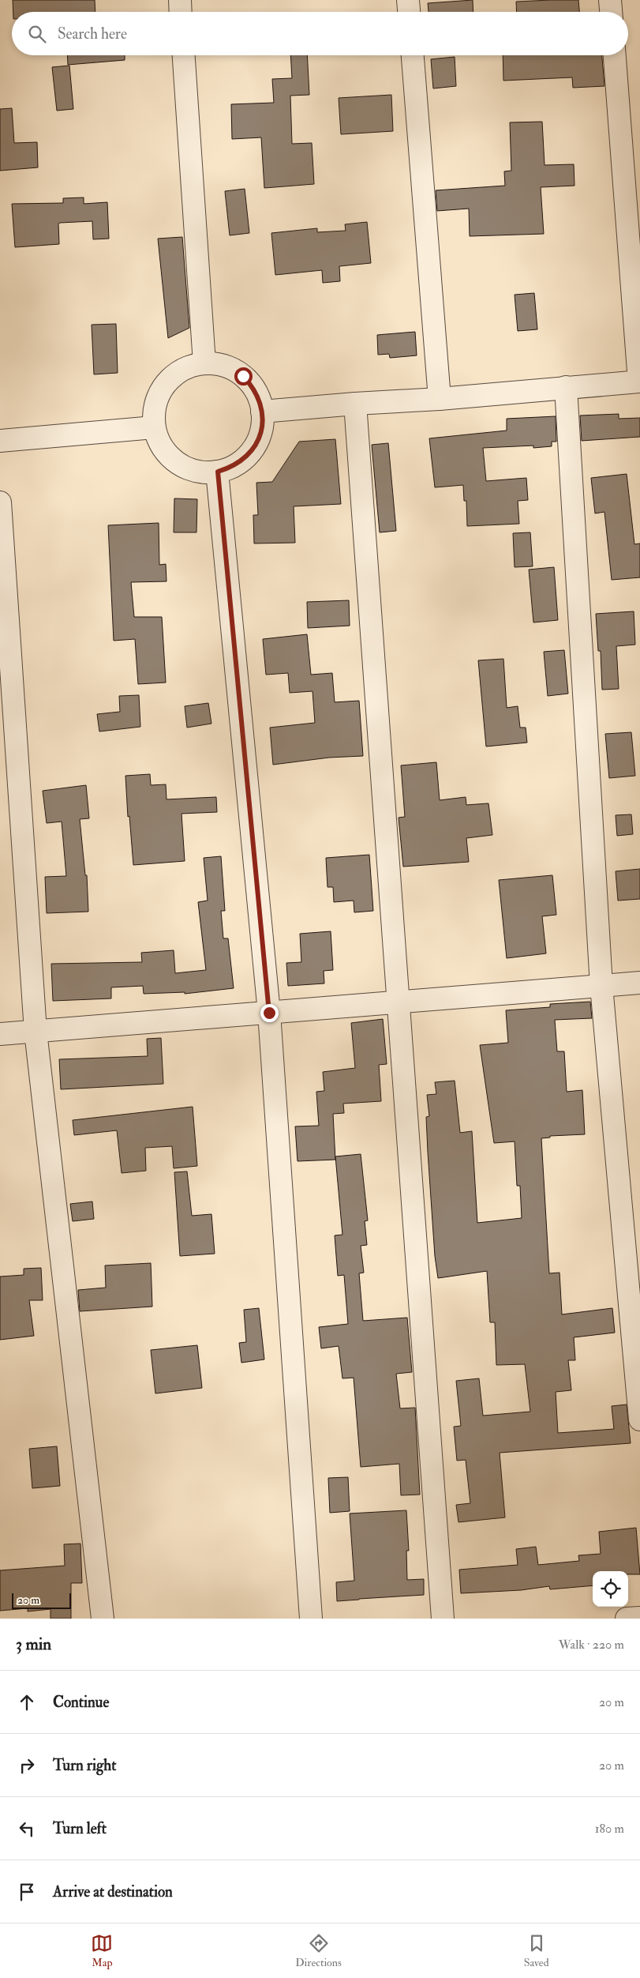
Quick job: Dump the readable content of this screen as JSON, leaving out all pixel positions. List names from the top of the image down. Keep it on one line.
{"scale_bar":"20 m","page":{"search":"Search here","scale":"20 m","heading":["3 min","Walk · 220 m"],"list":[["Continue","20 m"],["Turn right","20 m"],["Turn left","180 m"],"Arrive at destination"],"nav":["Map","Directions","Saved"]}}
